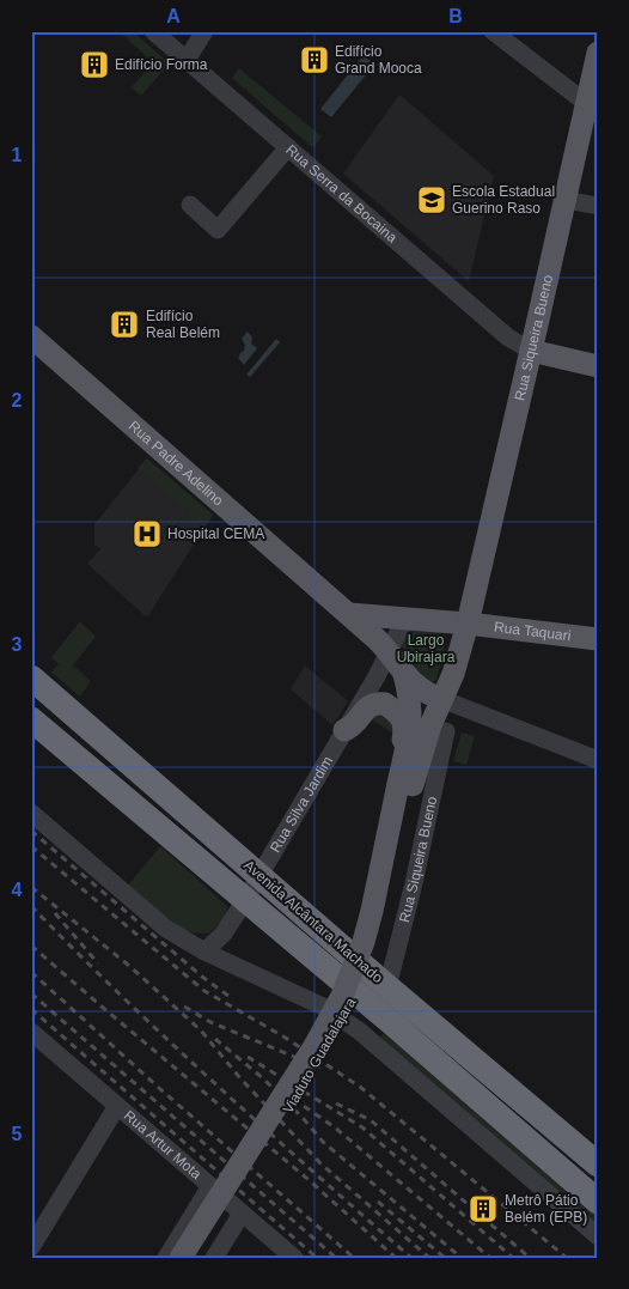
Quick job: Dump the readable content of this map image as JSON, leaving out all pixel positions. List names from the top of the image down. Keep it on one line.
{"streets":{"highway":["Avenida Alcântara Machado"],"main road":["Rua Siqueira Bueno","Rua Padre Adelino","Rua Taquari","Viaduto Guadalajara"],"street":["Rua Serra da Bocaina","Rua Silva Jardim","Rua Artur Mota"]},"crossings":[["Rua Serra da Bocaina","Rua Siqueira Bueno"],["Rua Siqueira Bueno","Rua Taquari"],["Rua Siqueira Bueno","Avenida Alcântara Machado"],["Rua Silva Jardim","Avenida Alcântara Machado"]],"parks":["Largo Ubirajara"],"places":{"building":["Edifício Grand Mooca","Edifício Forma","Edifício Real Belém","Metrô Pátio Belém (EPB)"],"school or university":["Escola Estadual Guerino Raso"],"hospital":["Hospital CEMA"]},"grid":{"columns":["A","B"],"rows":["1","2","3","4","5"]}}
